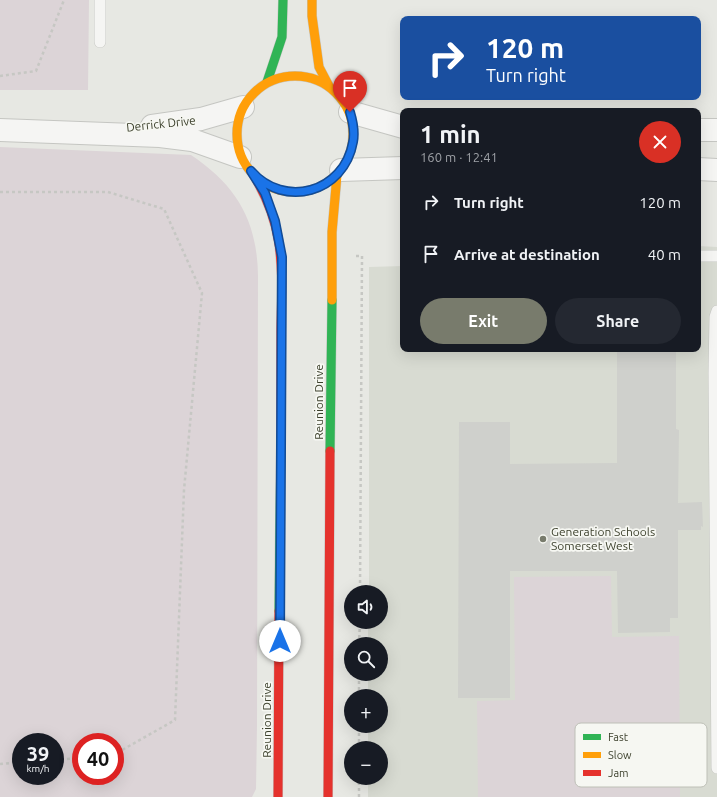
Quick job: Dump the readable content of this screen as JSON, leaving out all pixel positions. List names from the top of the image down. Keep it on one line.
{"streets":{"street":["Derrick Drive","Reunion Drive"]},"crossings":[["Derrick Drive","Reunion Drive"]],"places":["Generation Schools Somerset West"],"legend":["Fast","Slow","Jam"],"page":{"turn":["120 m","Turn right"],"heading":["1 min","160 m · 12:41"],"list":[{"name":"Turn right","value":"120 m"},{"name":"Arrive at destination","value":"40 m"}],"buttons":["Exit","Share"],"map_buttons":["+","−"],"speed":"39 km/h","limit":"40"}}
